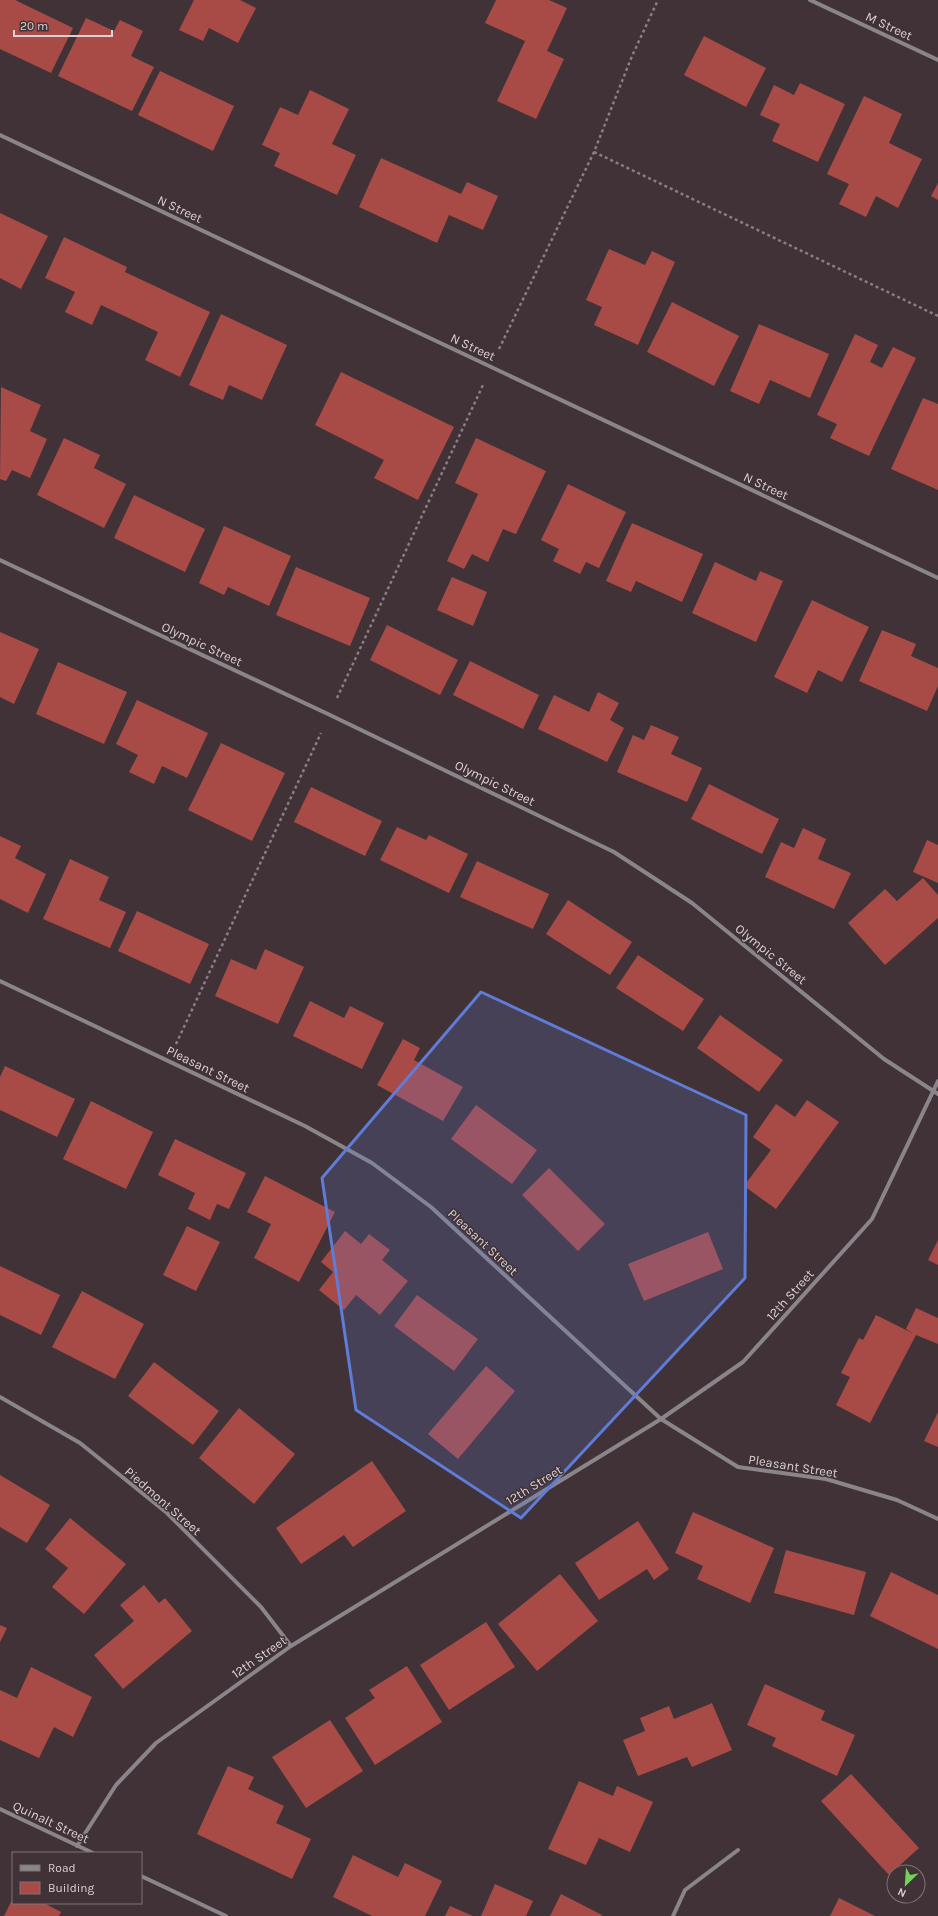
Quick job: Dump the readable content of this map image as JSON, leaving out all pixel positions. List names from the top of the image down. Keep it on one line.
{"streets":{"street":["M Street","N Street","Olympic Street","Pleasant Street","12th Street","Piedmont Street","Quinalt Street"]},"crossings":[["Olympic Street","12th Street"],["Pleasant Street","12th Street"],["12th Street","Piedmont Street"],["12th Street","Quinalt Street"]],"legend":["Road","Building"],"scale_bar":"20 m","north":"bottom left"}
